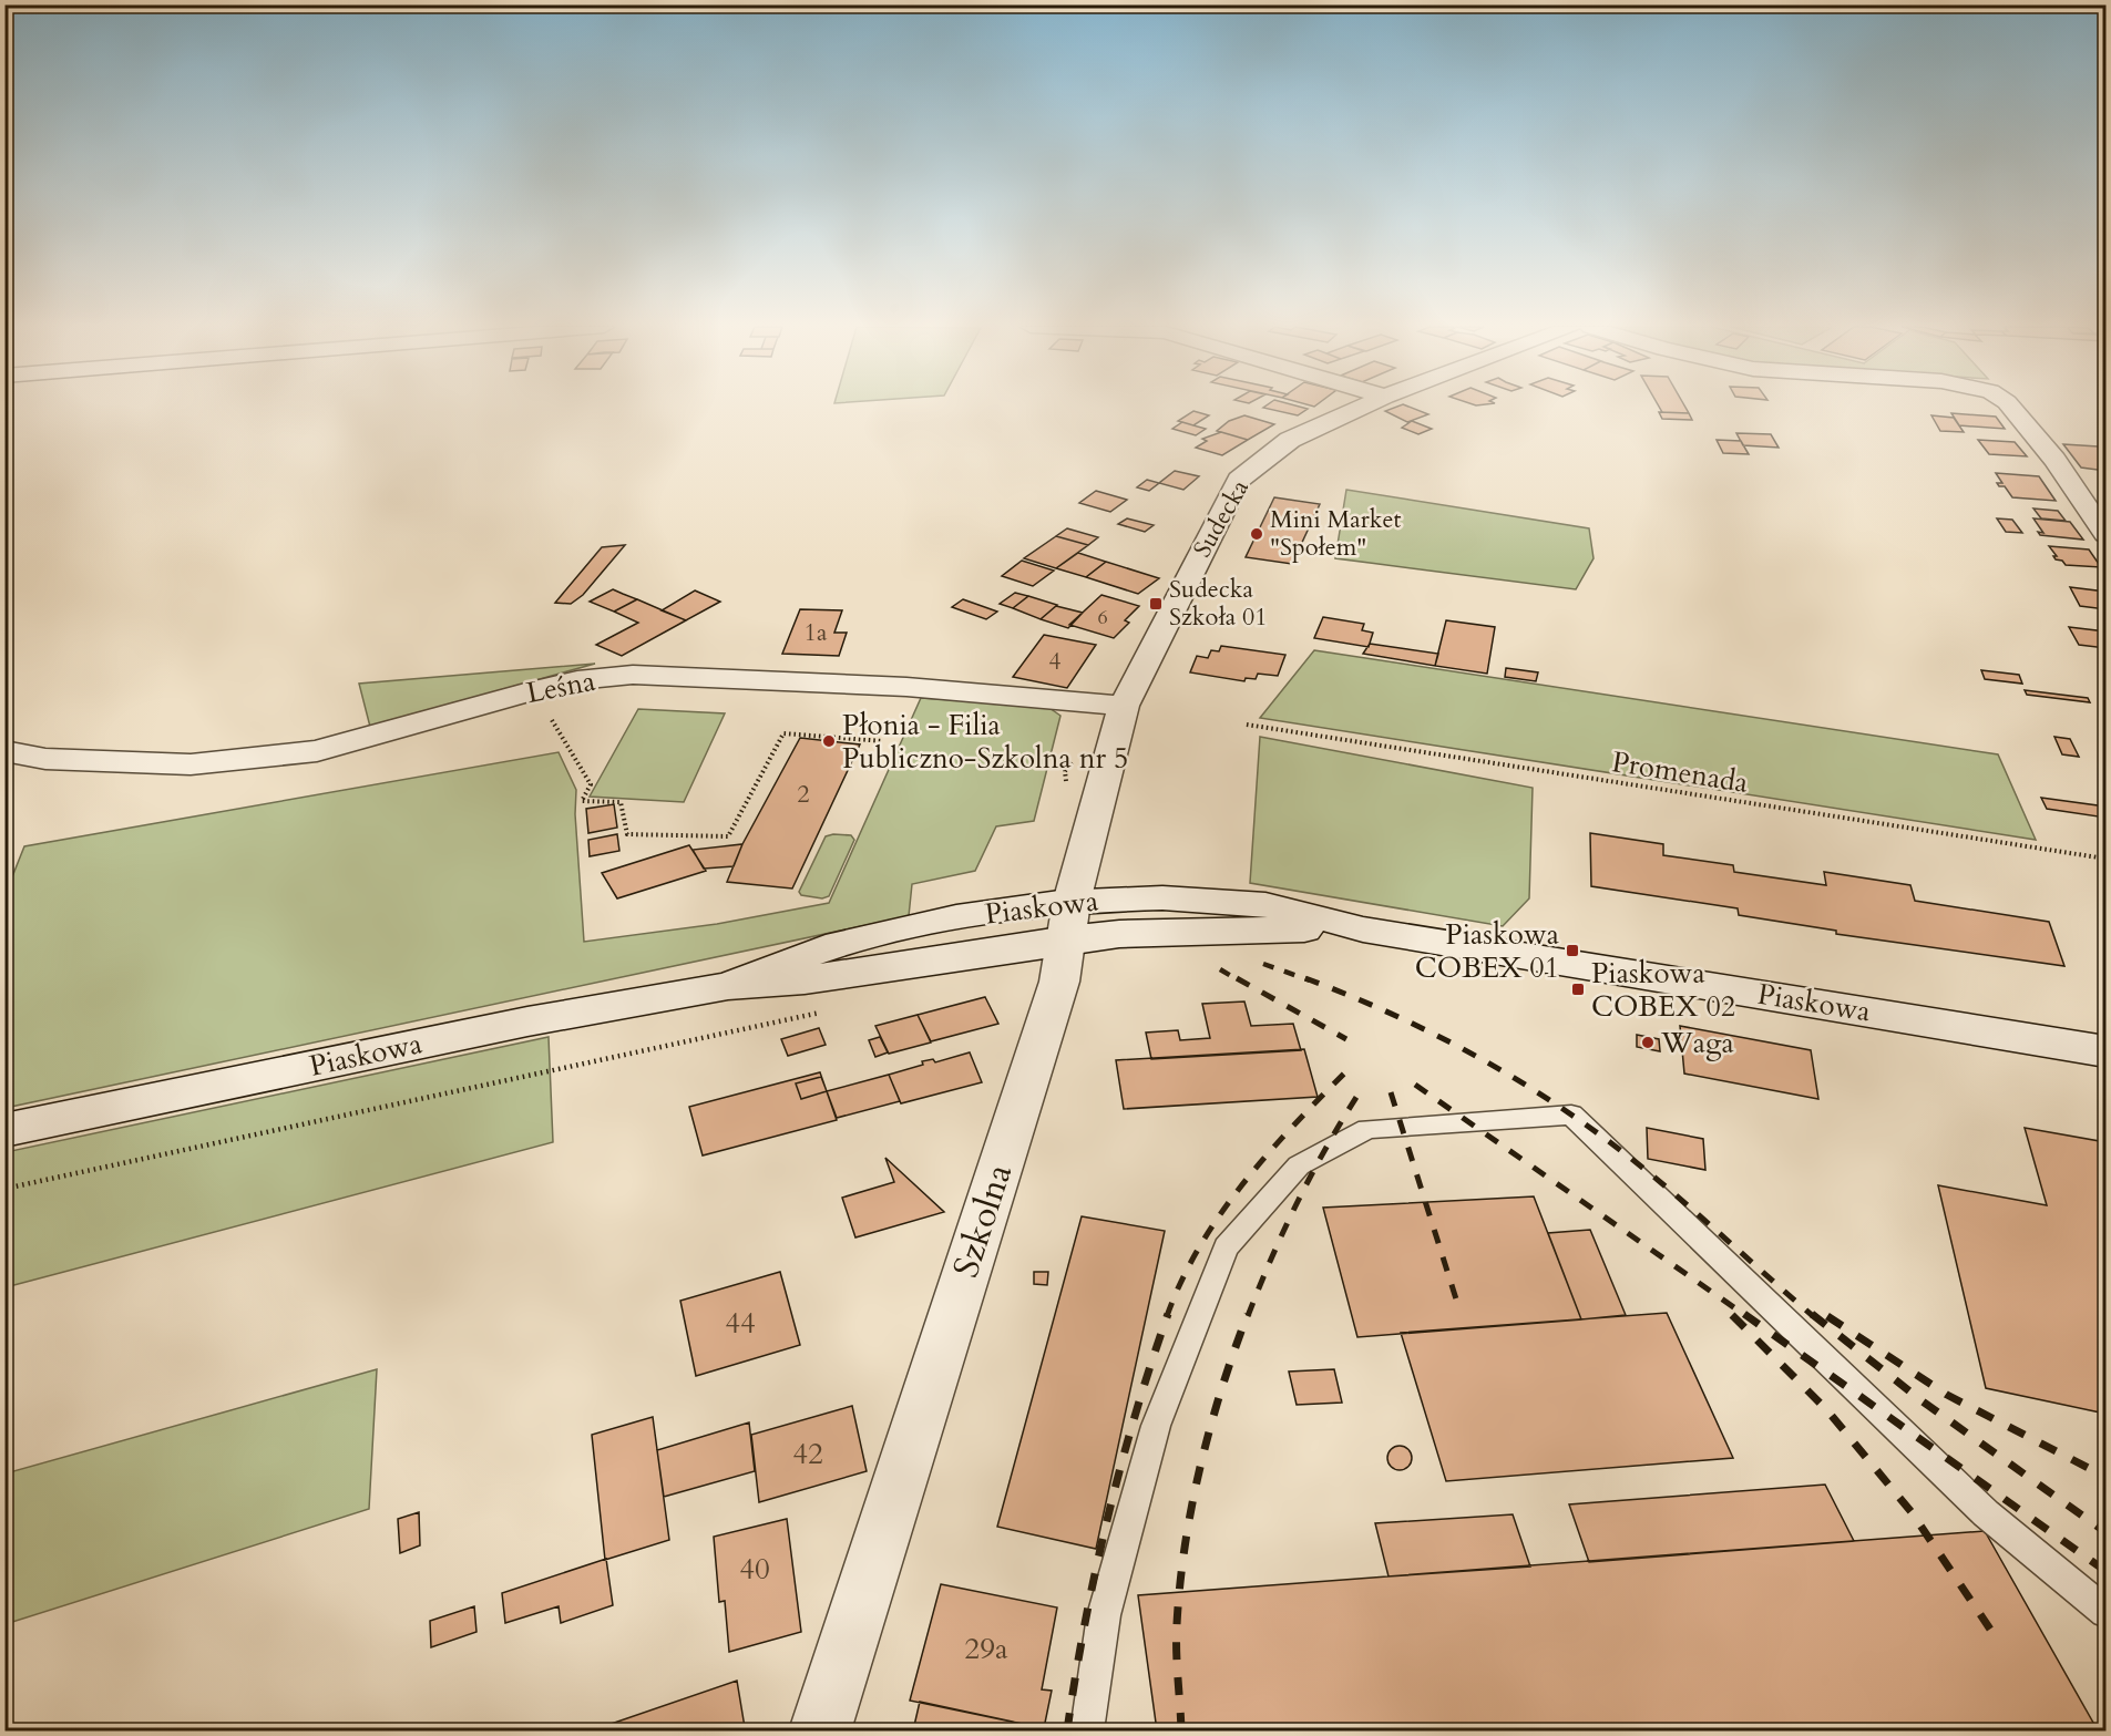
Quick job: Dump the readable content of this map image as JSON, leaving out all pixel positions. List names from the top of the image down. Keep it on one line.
{"streets":{"street":["Sudecka","Leśna","Piaskowa","Szkolna"],"path":["Promenada"]},"crossings":[["Sudecka","Leśna"],["Sudecka","Szkolna"],["Leśna","Szkolna"],["Piaskowa","Szkolna"]],"places":{"other":["Mini Market \"Społem\"","Płonia - Filia Publiczno-Szkolna nr 5","Waga"],"transit":["Sudecka Szkoła 01","Piaskowa COBEX 01","Piaskowa COBEX 02"]},"house_numbers":["6","1a","4","2","44","42","40","29a"]}
